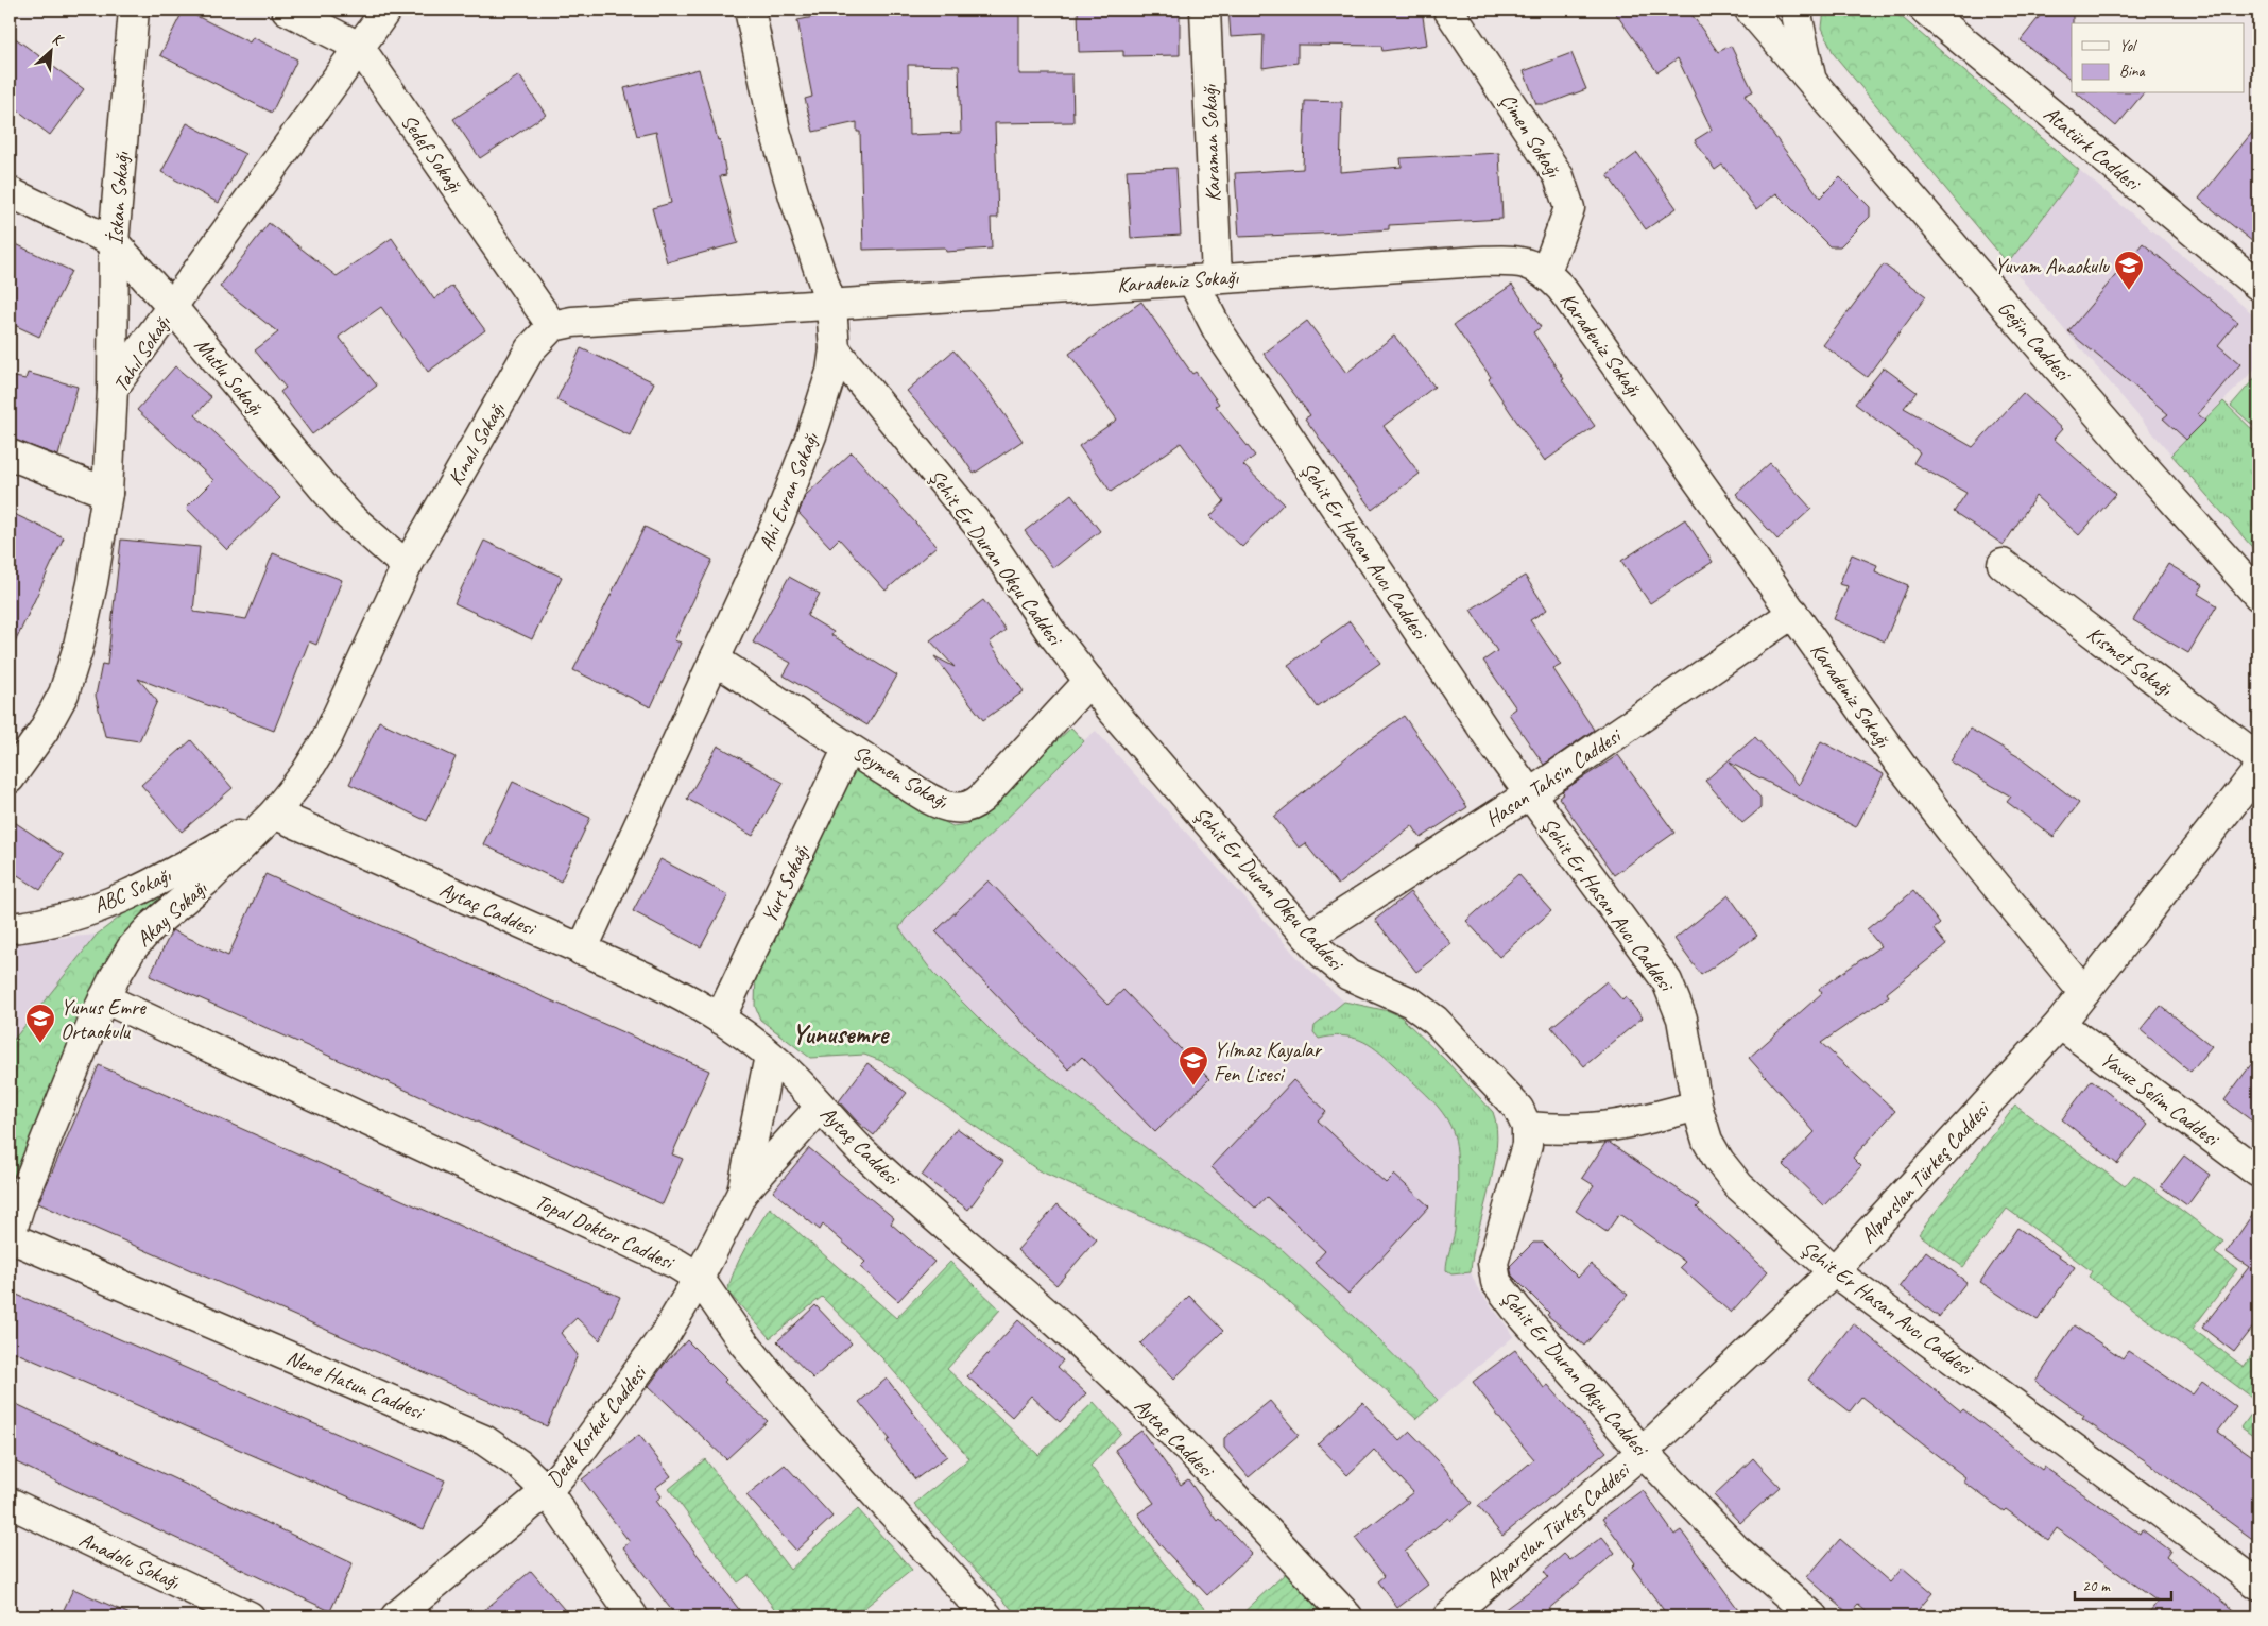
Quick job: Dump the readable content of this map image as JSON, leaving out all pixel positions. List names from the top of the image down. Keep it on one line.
{"streets":{"street":["Çimen Sokağı","Karaman Sokağı","Atatürk Caddesi","Sedef Sokağı","İskan Sokağı","Karadeniz Sokağı","Geğin Caddesi","Tahıl Sokağı","Mutlu Sokağı","Kınalı Sokağı","Ahi Evran Sokağı","Şehit Er Hasan Avcı Caddesi","Şehit Er Duran Okçu Caddesi","Kısmet Sokağı","Seymen Sokağı","Hasan Tahsin Caddesi","Yurt Sokağı","ABC Sokağı","Aytaç Caddesi","Akay Sokağı","Yavuz Selim Caddesi","Alparslan Türkeş Caddesi","Topal Doktor Caddesi","Nene Hatun Caddesi","Dede Korkut Caddesi","Anadolu Sokağı"]},"crossings":[["Çimen Sokağı","Karadeniz Sokağı"],["Karaman Sokağı","Karadeniz Sokağı"],["Karaman Sokağı","Şehit Er Hasan Avcı Caddesi"],["Sedef Sokağı","Tahıl Sokağı"],["Sedef Sokağı","Kınalı Sokağı"],["İskan Sokağı","Tahıl Sokağı"],["İskan Sokağı","Mutlu Sokağı"],["Karadeniz Sokağı","Ahi Evran Sokağı"],["Karadeniz Sokağı","Şehit Er Hasan Avcı Caddesi"],["Karadeniz Sokağı","Hasan Tahsin Caddesi"],["Karadeniz Sokağı","Alparslan Türkeş Caddesi"],["Tahıl Sokağı","Mutlu Sokağı"],["Mutlu Sokağı","Kınalı Sokağı"],["Kınalı Sokağı","ABC Sokağı"],["Kınalı Sokağı","Aytaç Caddesi"],["Kınalı Sokağı","Akay Sokağı"],["Ahi Evran Sokağı","Şehit Er Duran Okçu Caddesi"],["Ahi Evran Sokağı","Seymen Sokağı"],["Ahi Evran Sokağı","Aytaç Caddesi"],["Şehit Er Hasan Avcı Caddesi","Hasan Tahsin Caddesi"],["Şehit Er Hasan Avcı Caddesi","Alparslan Türkeş Caddesi"],["Şehit Er Duran Okçu Caddesi","Seymen Sokağı"],["Şehit Er Duran Okçu Caddesi","Hasan Tahsin Caddesi"],["Şehit Er Duran Okçu Caddesi","Alparslan Türkeş Caddesi"],["Seymen Sokağı","Yurt Sokağı"],["Yurt Sokağı","Aytaç Caddesi"],["ABC Sokağı","Aytaç Caddesi"],["ABC Sokağı","Akay Sokağı"],["Aytaç Caddesi","Akay Sokağı"],["Aytaç Caddesi","Dede Korkut Caddesi"],["Akay Sokağı","Topal Doktor Caddesi"],["Akay Sokağı","Nene Hatun Caddesi"],["Yavuz Selim Caddesi","Alparslan Türkeş Caddesi"],["Topal Doktor Caddesi","Dede Korkut Caddesi"],["Nene Hatun Caddesi","Dede Korkut Caddesi"]],"districts":["Yunusemre"],"places":{"school or university":["Yuvam Anaokulu","Yunus Emre Ortaokulu","Yılmaz Kayalar Fen Lisesi"]},"legend":["Yol","Bina"],"scale_bar":"20 m","north":"top right"}
